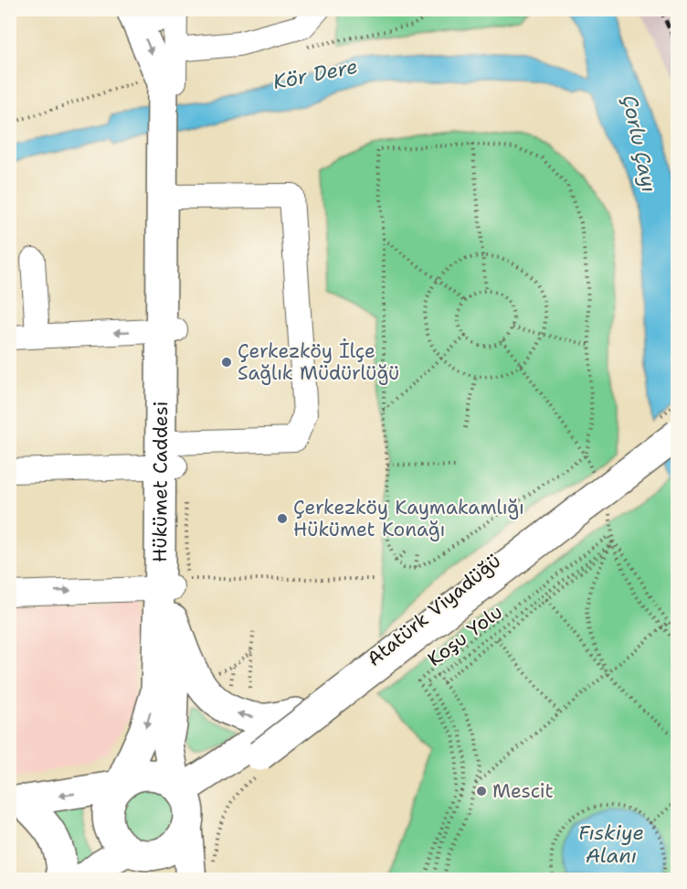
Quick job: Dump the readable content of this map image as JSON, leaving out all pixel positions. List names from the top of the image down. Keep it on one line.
{"streets":{"main road":["Hükümet Caddesi","Atatürk Viyadüğü"],"path":["Koşu Yolu"]},"crossings":[["Hükümet Caddesi","Atatürk Viyadüğü"]],"water":["Kör Dere","Çorlu Çayı","Fıskiye Alanı"],"places":["Çerkezköy İlçe Sağlık Müdürlüğü","Çerkezköy Kaymakamlığı Hükümet Konağı","Mescit"]}
